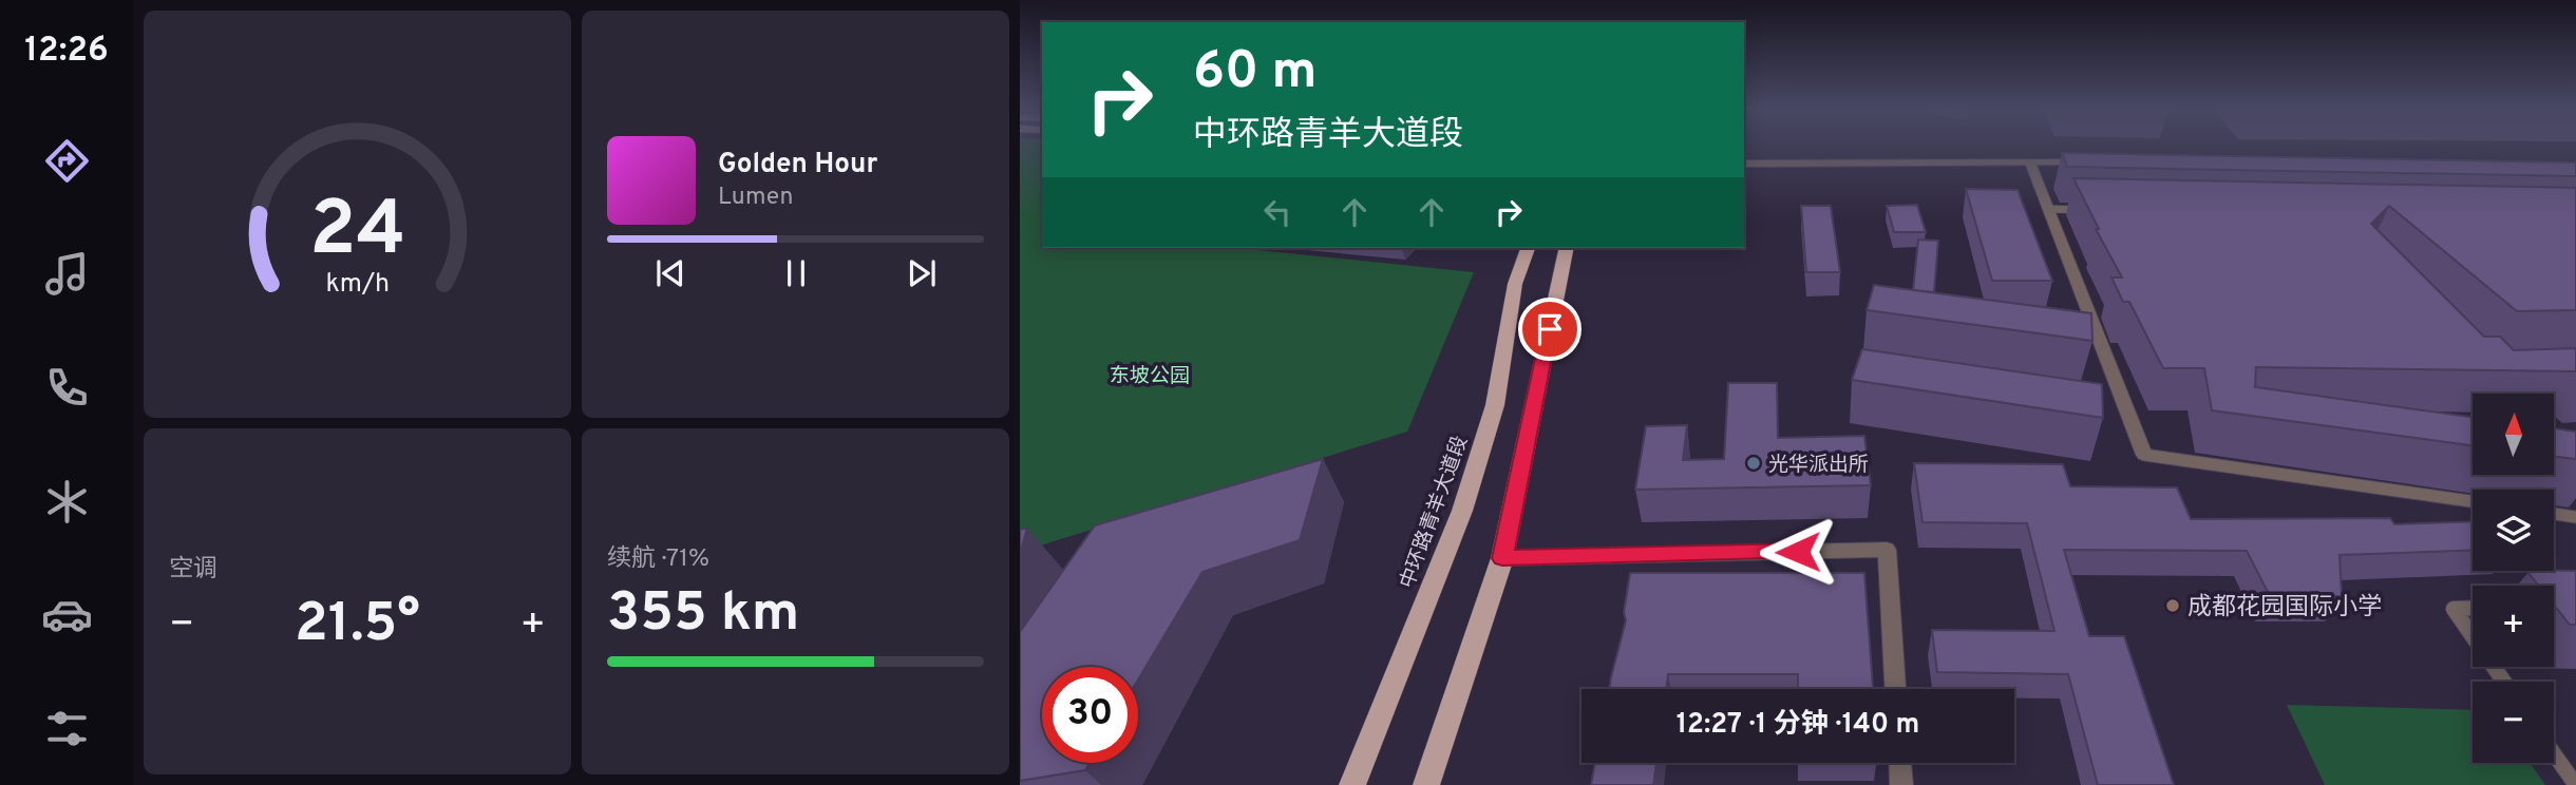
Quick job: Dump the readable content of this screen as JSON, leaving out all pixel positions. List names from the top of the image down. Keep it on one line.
{"streets":{"main road":["中环路青羊大道段"]},"parks":["东坡公园"],"places":["光华派出所","成都花园国际小学"],"north":"top","page":{"tabs":"12:26","turn":["60 m","中环路青羊大道段"],"song":["Golden Hour","Lumen"],"map_buttons":["+","−"],"tile":["空调",["续航 · 71%","355 km"]],"heat":["−","21.5°","+"],"limit":"30","trip":"12:27 · 1 分钟 · 140 m","gauge":["24","km/h"]}}
